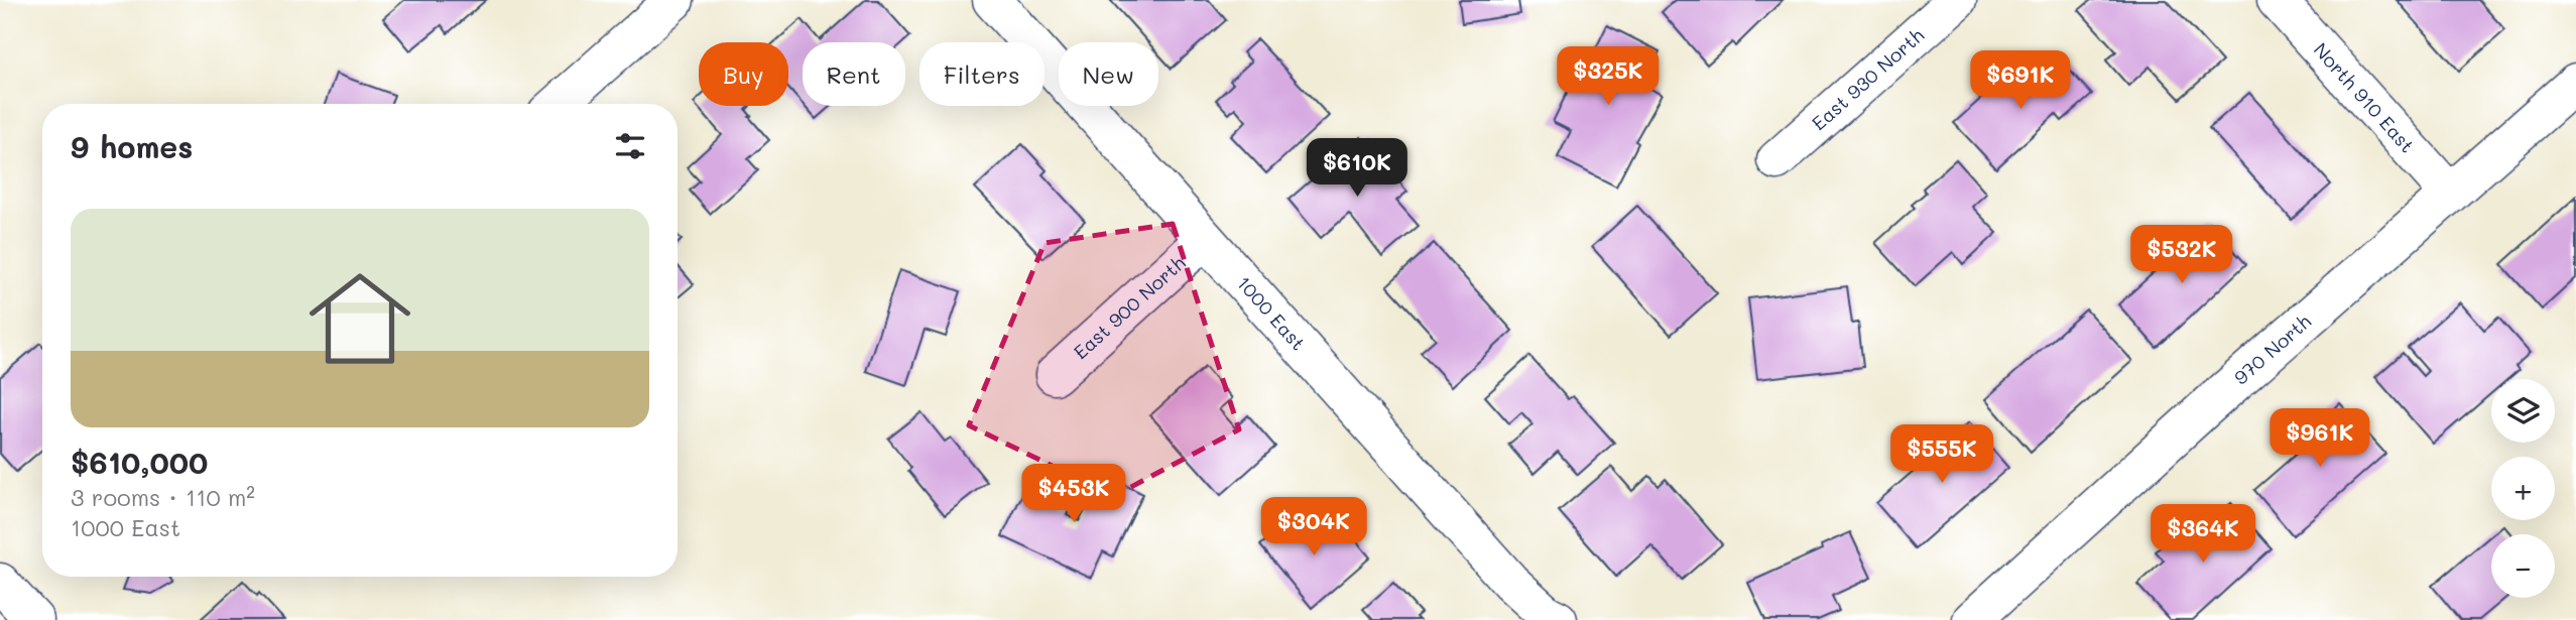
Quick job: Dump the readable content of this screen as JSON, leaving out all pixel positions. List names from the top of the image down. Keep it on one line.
{"streets":{"street":["East 930 North","North 910 East","East 900 North","1000 East","970 North"]},"crossings":[["North 910 East","970 North"],["East 900 North","1000 East"]],"page":{"chip":["Buy","Rent","Filters","New"],"price":["$325K","$691K","$610K","$532K","$961K","$555K","$453K","$304K","$364K"],"heading":"9 homes","list":[{"name":"$610,000","note":"3 rooms · 110 m² · 1000 East"}],"map_buttons":["+","−"]}}
